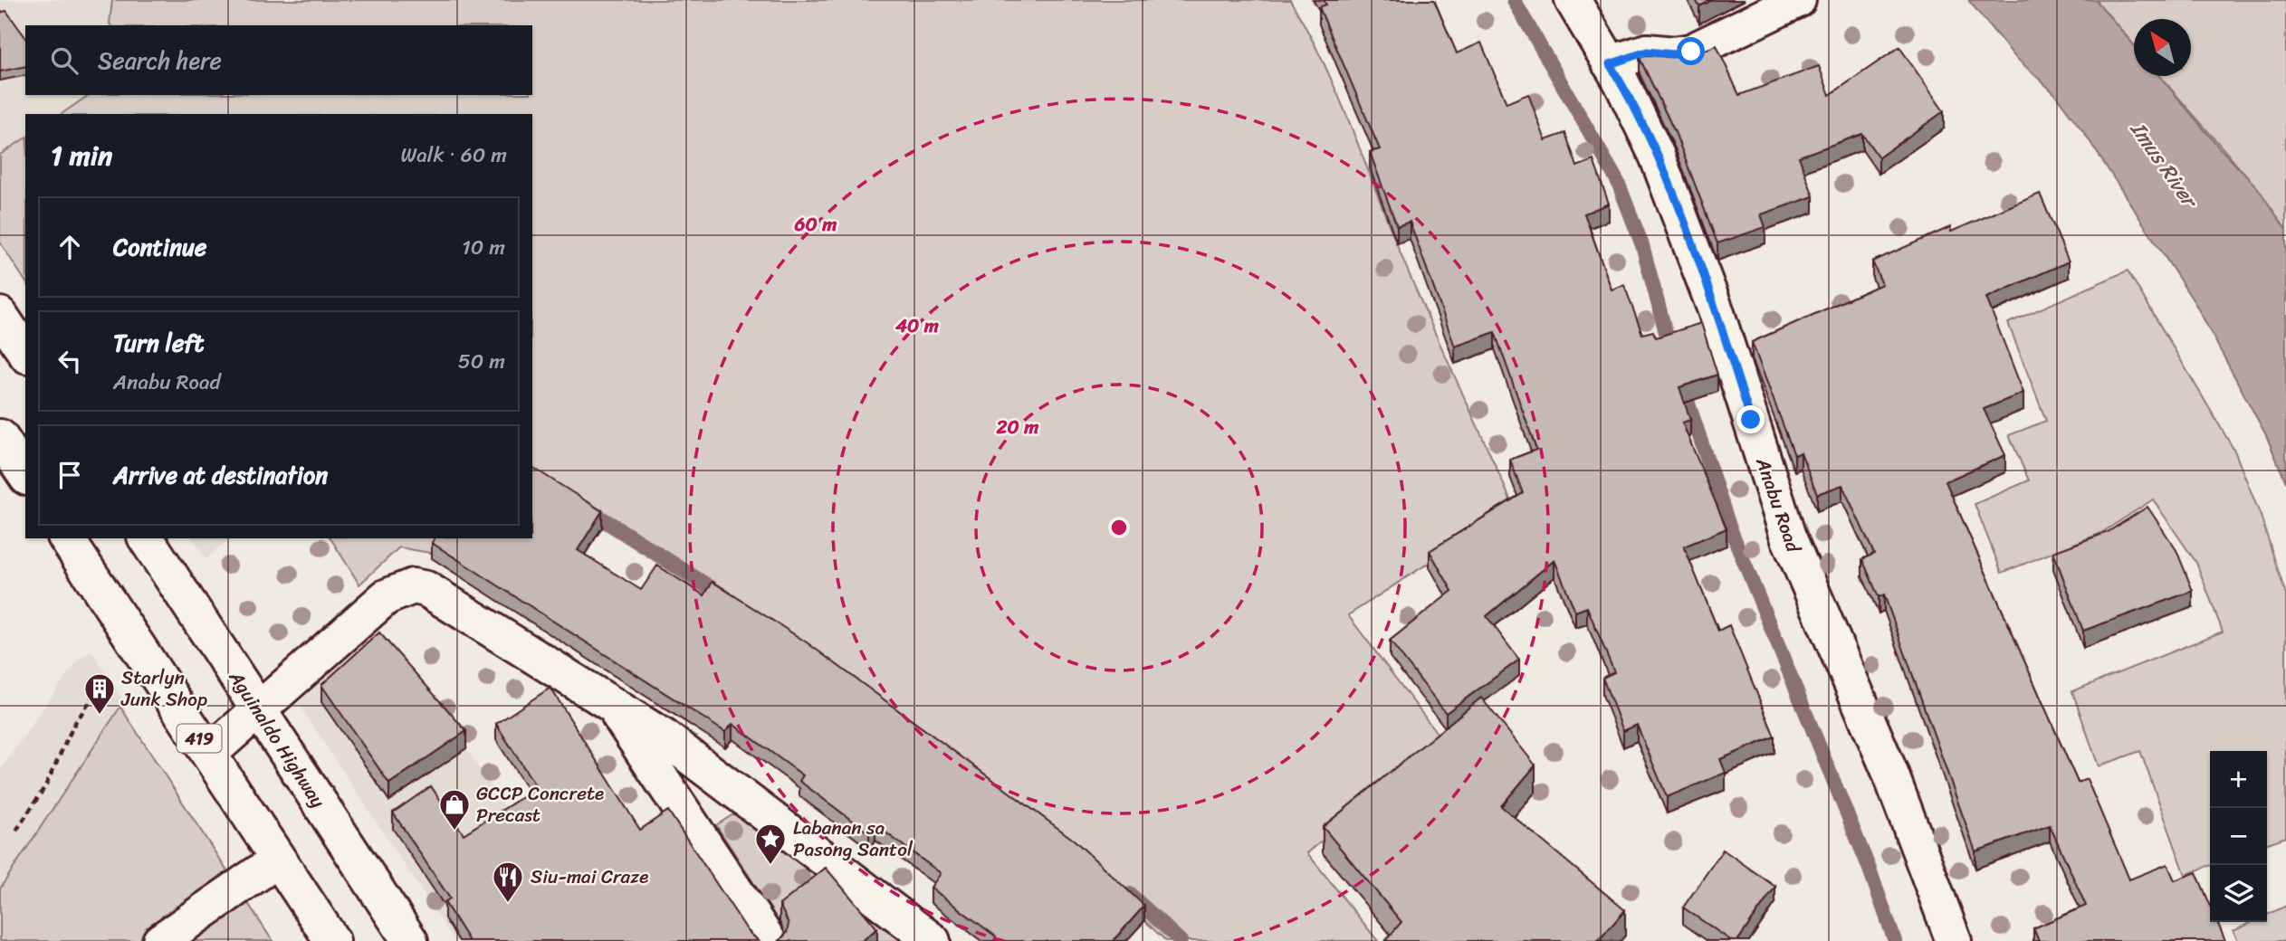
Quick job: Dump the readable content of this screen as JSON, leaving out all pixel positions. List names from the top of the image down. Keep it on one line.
{"streets":{"main road":["Anabu Road","419","Aguinaldo Highway"]},"water":["Imus River"],"places":{"building":["Starlyn Junk Shop"],"shop":["GCCP Concrete Precast"],"place":["Labanan sa Pasong Santol"],"restaurant":["Siu-mai Craze"]},"north":"top left","page":{"search":"Search here","heading":["1 min","Walk · 60 m"],"list":[["Continue","10 m"],["Turn left","Anabu Road","50 m"],"Arrive at destination"],"map_buttons":["+","−"]},"rings":["60 m","40 m","20 m"]}
